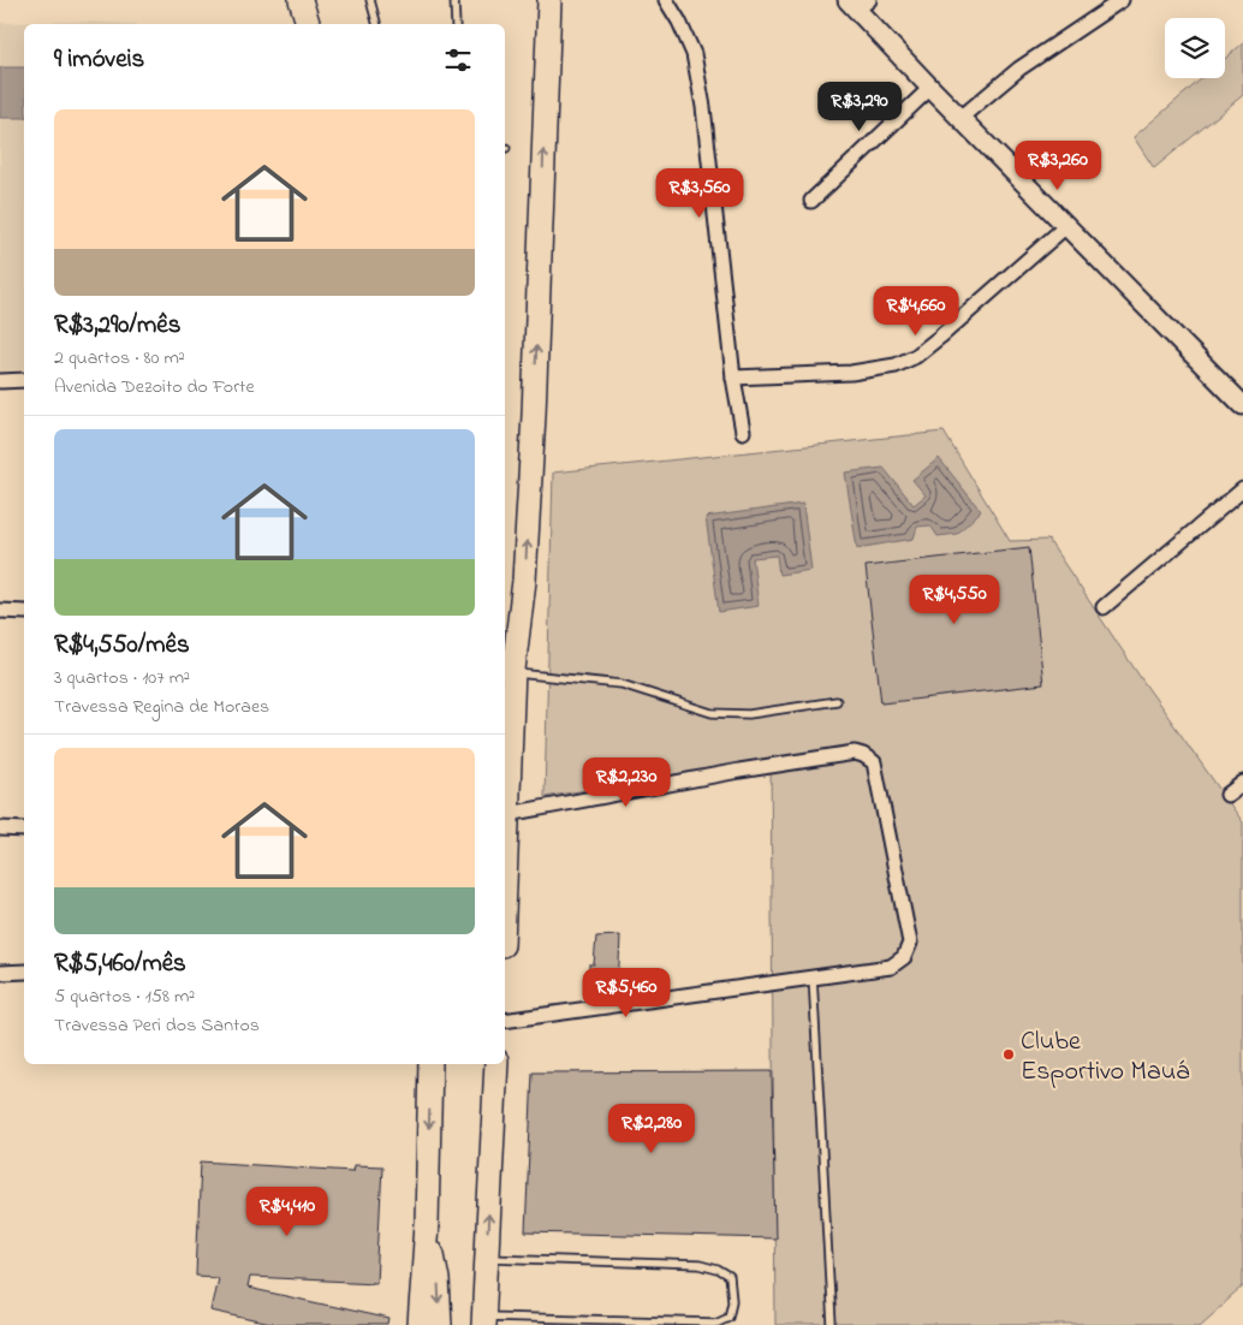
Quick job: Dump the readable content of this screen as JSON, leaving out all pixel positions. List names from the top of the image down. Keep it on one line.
{"places":["Clube Esportivo Mauá"],"page":{"heading":"9 imóveis","price":["R$3,290","R$3,260","R$3,560","R$4,660","R$4,550","R$2,230","R$5,460","R$2,280","R$4,410"],"list":[{"name":"R$3,290/mês","note":"2 quartos · 80 m² · Avenida Dezoito do Forte"},{"name":"R$4,550/mês","note":"3 quartos · 107 m² · Travessa Regina de Moraes"},{"name":"R$5,460/mês","note":"5 quartos · 158 m² · Travessa Peri dos Santos"}]}}
